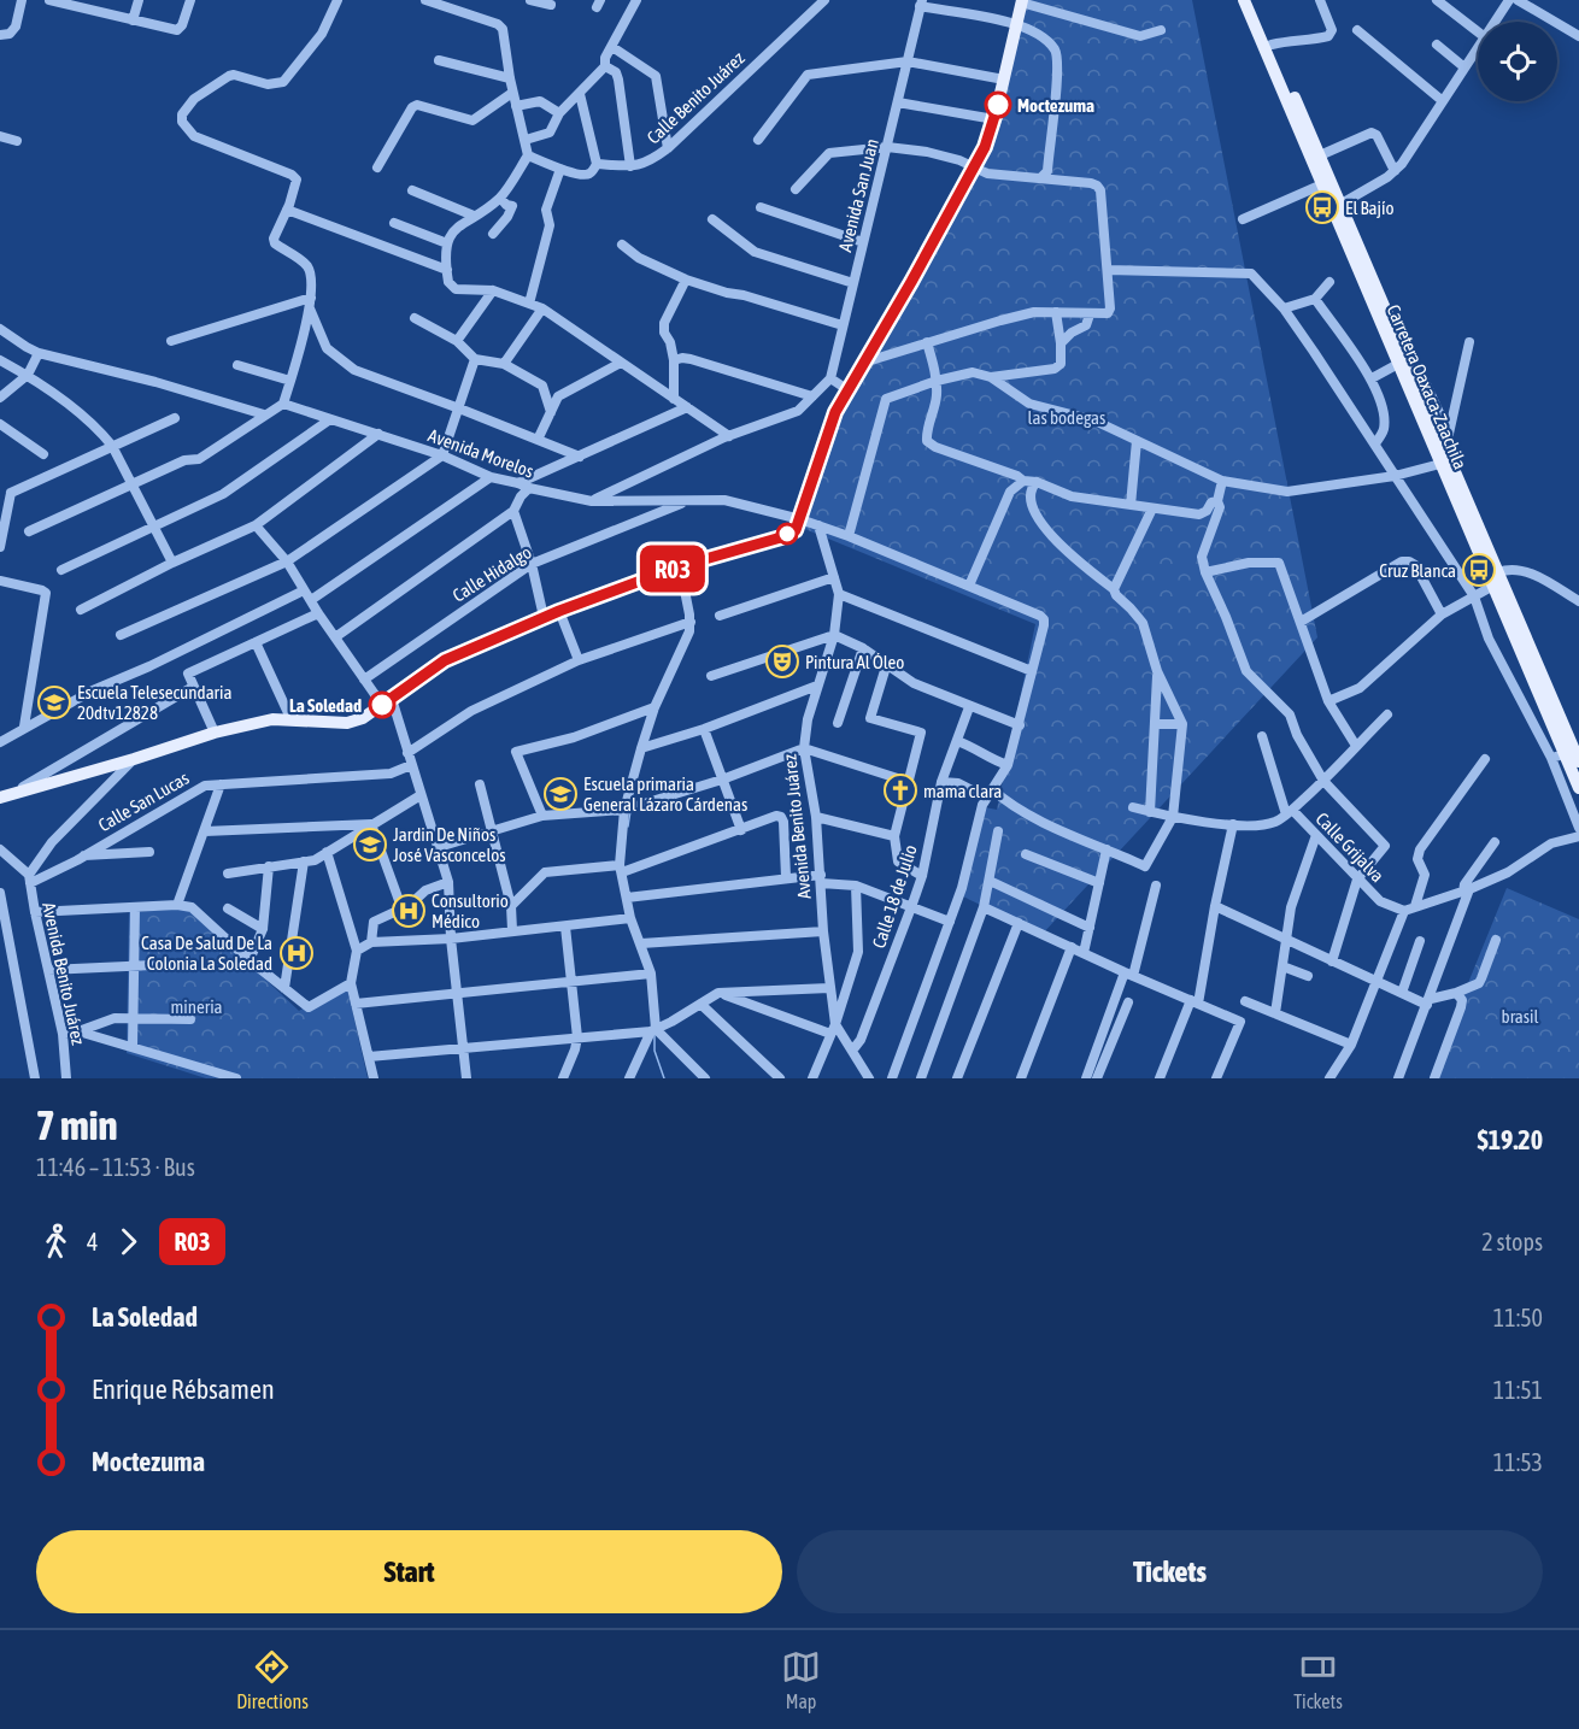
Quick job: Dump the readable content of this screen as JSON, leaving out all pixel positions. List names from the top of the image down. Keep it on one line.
{"streets":{"main road":["Carretera Oaxaca-Zaachila"],"street":["Calle Benito Juárez","Avenida San Juan","Avenida Morelos","Calle Hidalgo","Calle San Lucas","Avenida Benito Juárez","Calle Grijalva","Calle 18 de Julio"]},"crossings":[["Avenida Morelos","Calle Hidalgo"],["Avenida Morelos","Avenida Benito Juárez"],["Calle San Lucas","Avenida Benito Juárez"],["Avenida Benito Juárez","Calle 18 de Julio"]],"parks":["las bodegas","mineria","brasil"],"places":{"other":["Moctezuma","La Soledad"],"bus stop":["El Bajío","Cruz Blanca"],"theatre":["Pintura Al Óleo"],"school or university":["Escuela Telesecundaria 20dtv12828","Escuela primaria General Lázaro Cárdenas","Jardin De Niños José Vasconcelos"],"church":["mama clara"],"hospital":["Consultorio Médico","Casa De Salud De La Colonia La Soledad"]},"lines":["bus line R03"],"page":{"on_map":"R03","heading":["7 min","11:46 – 11:53 · Bus","$19.20"],"legs":["4","R03","2 stops"],"list":[{"name":"La Soledad","value":"11:50"},{"name":"Enrique Rébsamen","value":"11:51"},{"name":"Moctezuma","value":"11:53"}],"buttons":["Start","Tickets"],"tabs":["Directions","Map","Tickets"]}}
